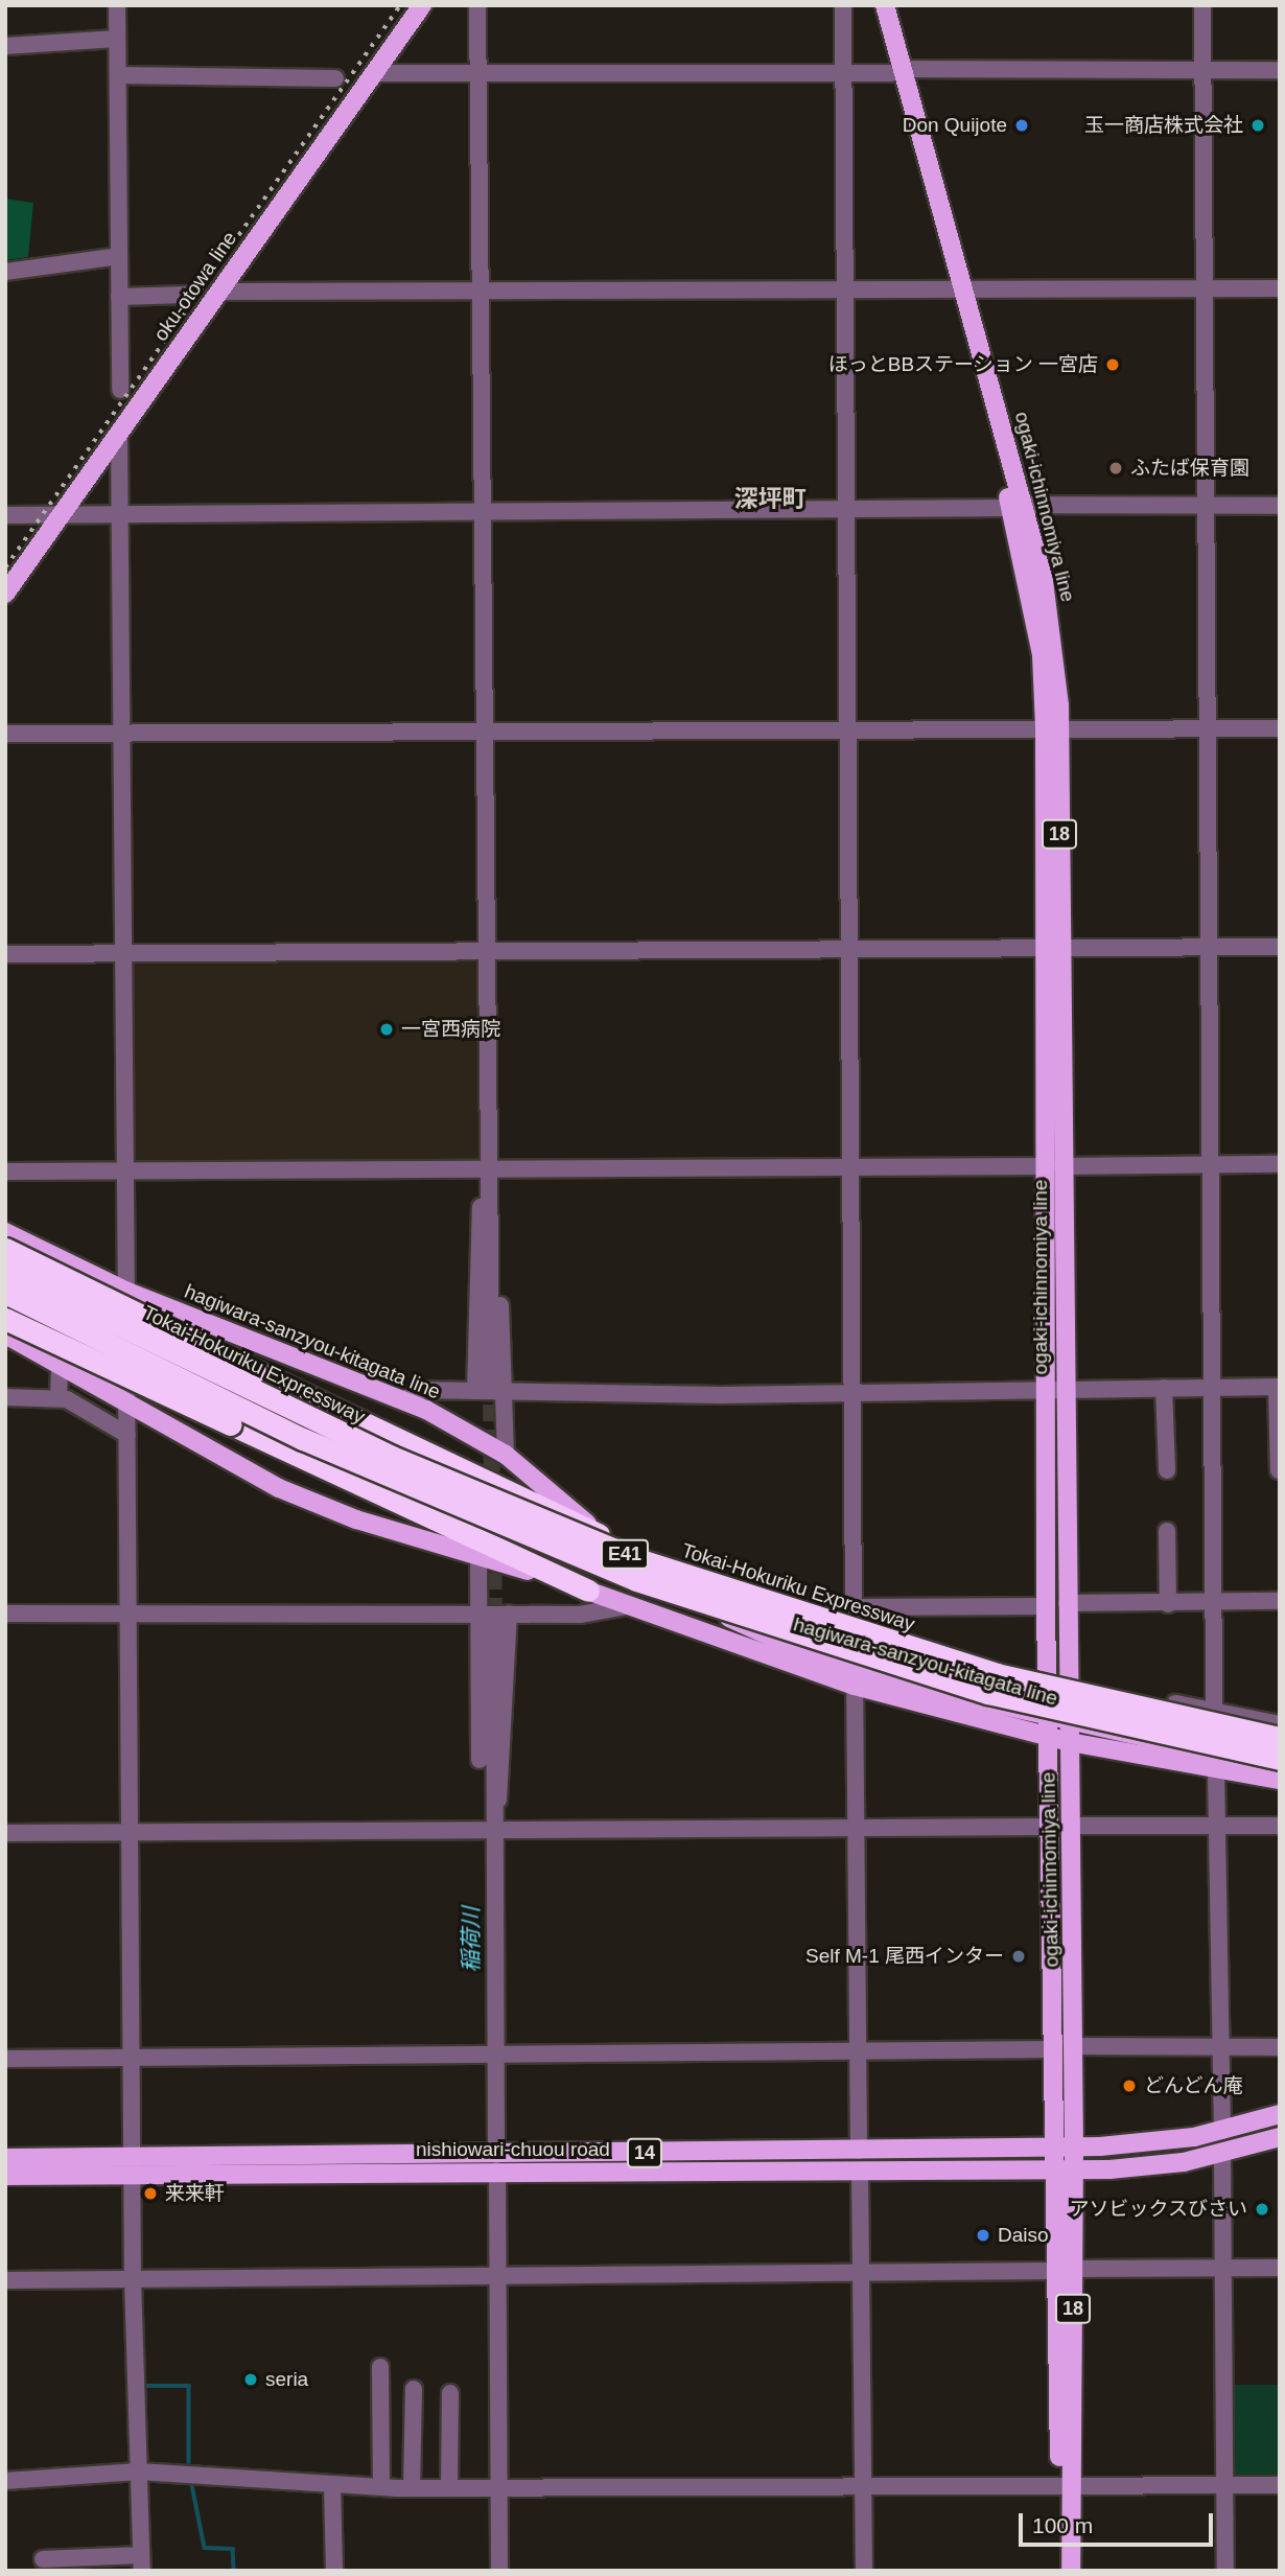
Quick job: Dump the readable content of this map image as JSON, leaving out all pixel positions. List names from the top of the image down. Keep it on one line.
{"streets":{"highway":["Tokai-Hokuriku Expressway","E41"],"main road":["oku-otowa line","ogaki-ichinnomiya line","18","hagiwara-sanzyou-kitagata line","nishiowari-chuou road","14"]},"crossings":[["ogaki-ichinnomiya line","hagiwara-sanzyou-kitagata line"],["ogaki-ichinnomiya line","nishiowari-chuou road"]],"districts":["深坪町"],"water":["稲荷川"],"places":["Don Quijote","玉一商店株式会社","ほっとBBステーション 一宮店","ふたば保育園","一宮西病院","Self M-1 尾西インター","どんどん庵","来来軒","アソビックスびさい","Daiso","seria"],"scale_bar":"100 m"}
